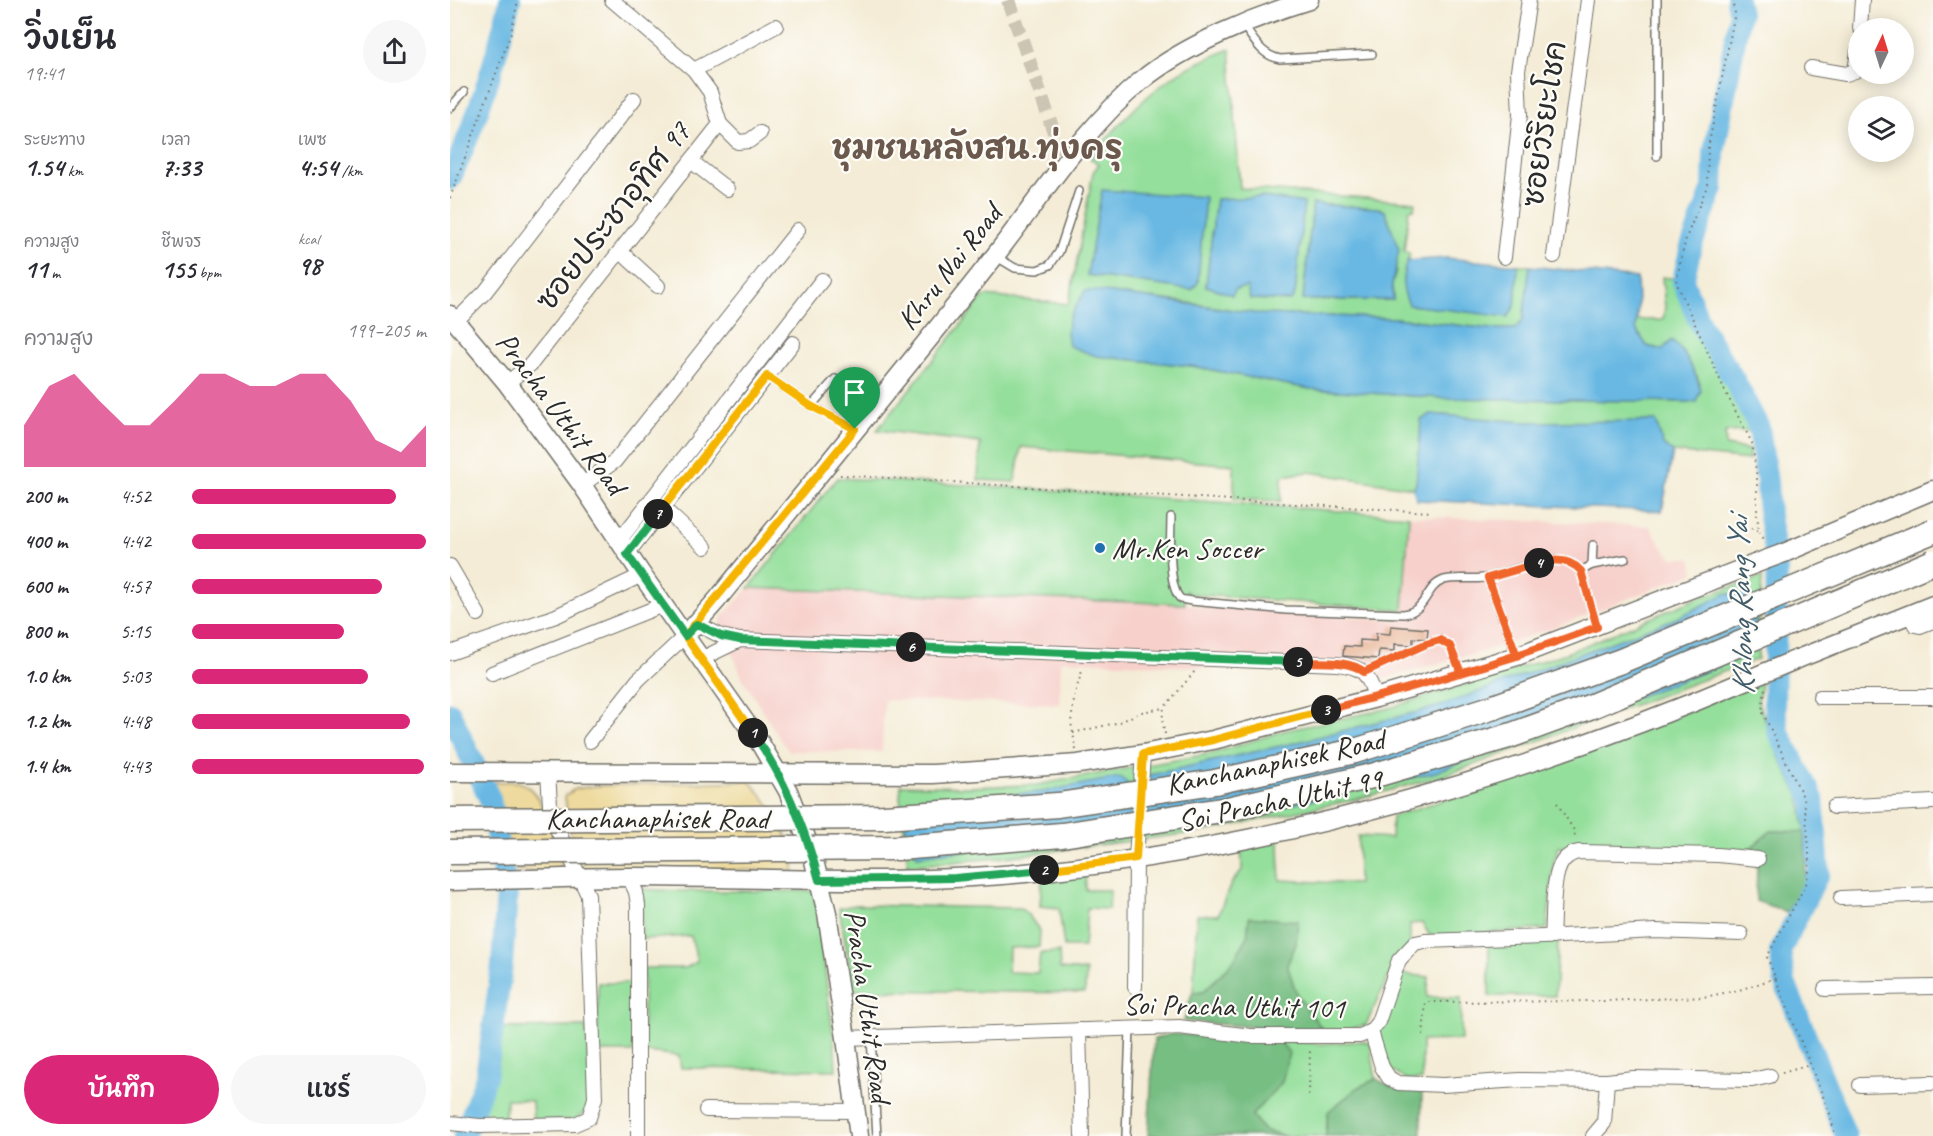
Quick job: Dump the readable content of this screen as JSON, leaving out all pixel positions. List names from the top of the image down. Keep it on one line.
{"streets":{"highway":["Kanchanaphisek Road"],"main road":["Khru Nai Road","Pracha Uthit Road","Soi Pracha Uthit 99"],"street":["ซอยวิริยะโชค","ซอยประชาอุทิศ 97","Soi Pracha Uthit 101"]},"crossings":[["ซอยประชาอุทิศ 97","Pracha Uthit Road"],["Khru Nai Road","Pracha Uthit Road"],["Pracha Uthit Road","Soi Pracha Uthit 99"],["Pracha Uthit Road","Soi Pracha Uthit 101"]],"districts":["ชุมชนหลังสน.ทุ่งครุ"],"water":["Khlong Rang Yai"],"places":["Mr.Ken Soccer"],"north":"top","page":{"heading":["วิ่งเย็น","19:41"],"stats":[["ระยะทาง","1.54 km"],["เวลา","7:33"],["เพซ","4:54 /km"],["ความสูง","11 m"],["ชีพจร","155 bpm"],["kcal","98"]],"chart":["ความสูง","199–205 m"],"list":[{"name":"200 m","note":"4:52"},{"name":"400 m","note":"4:42"},{"name":"600 m","note":"4:57"},{"name":"800 m","note":"5:15"},{"name":"1.0 km","note":"5:03"},{"name":"1.2 km","note":"4:48"},{"name":"1.4 km","note":"4:43"}],"pins":["7","4","6","5","3","1","2"],"buttons":["บันทึก","แชร์"]}}
